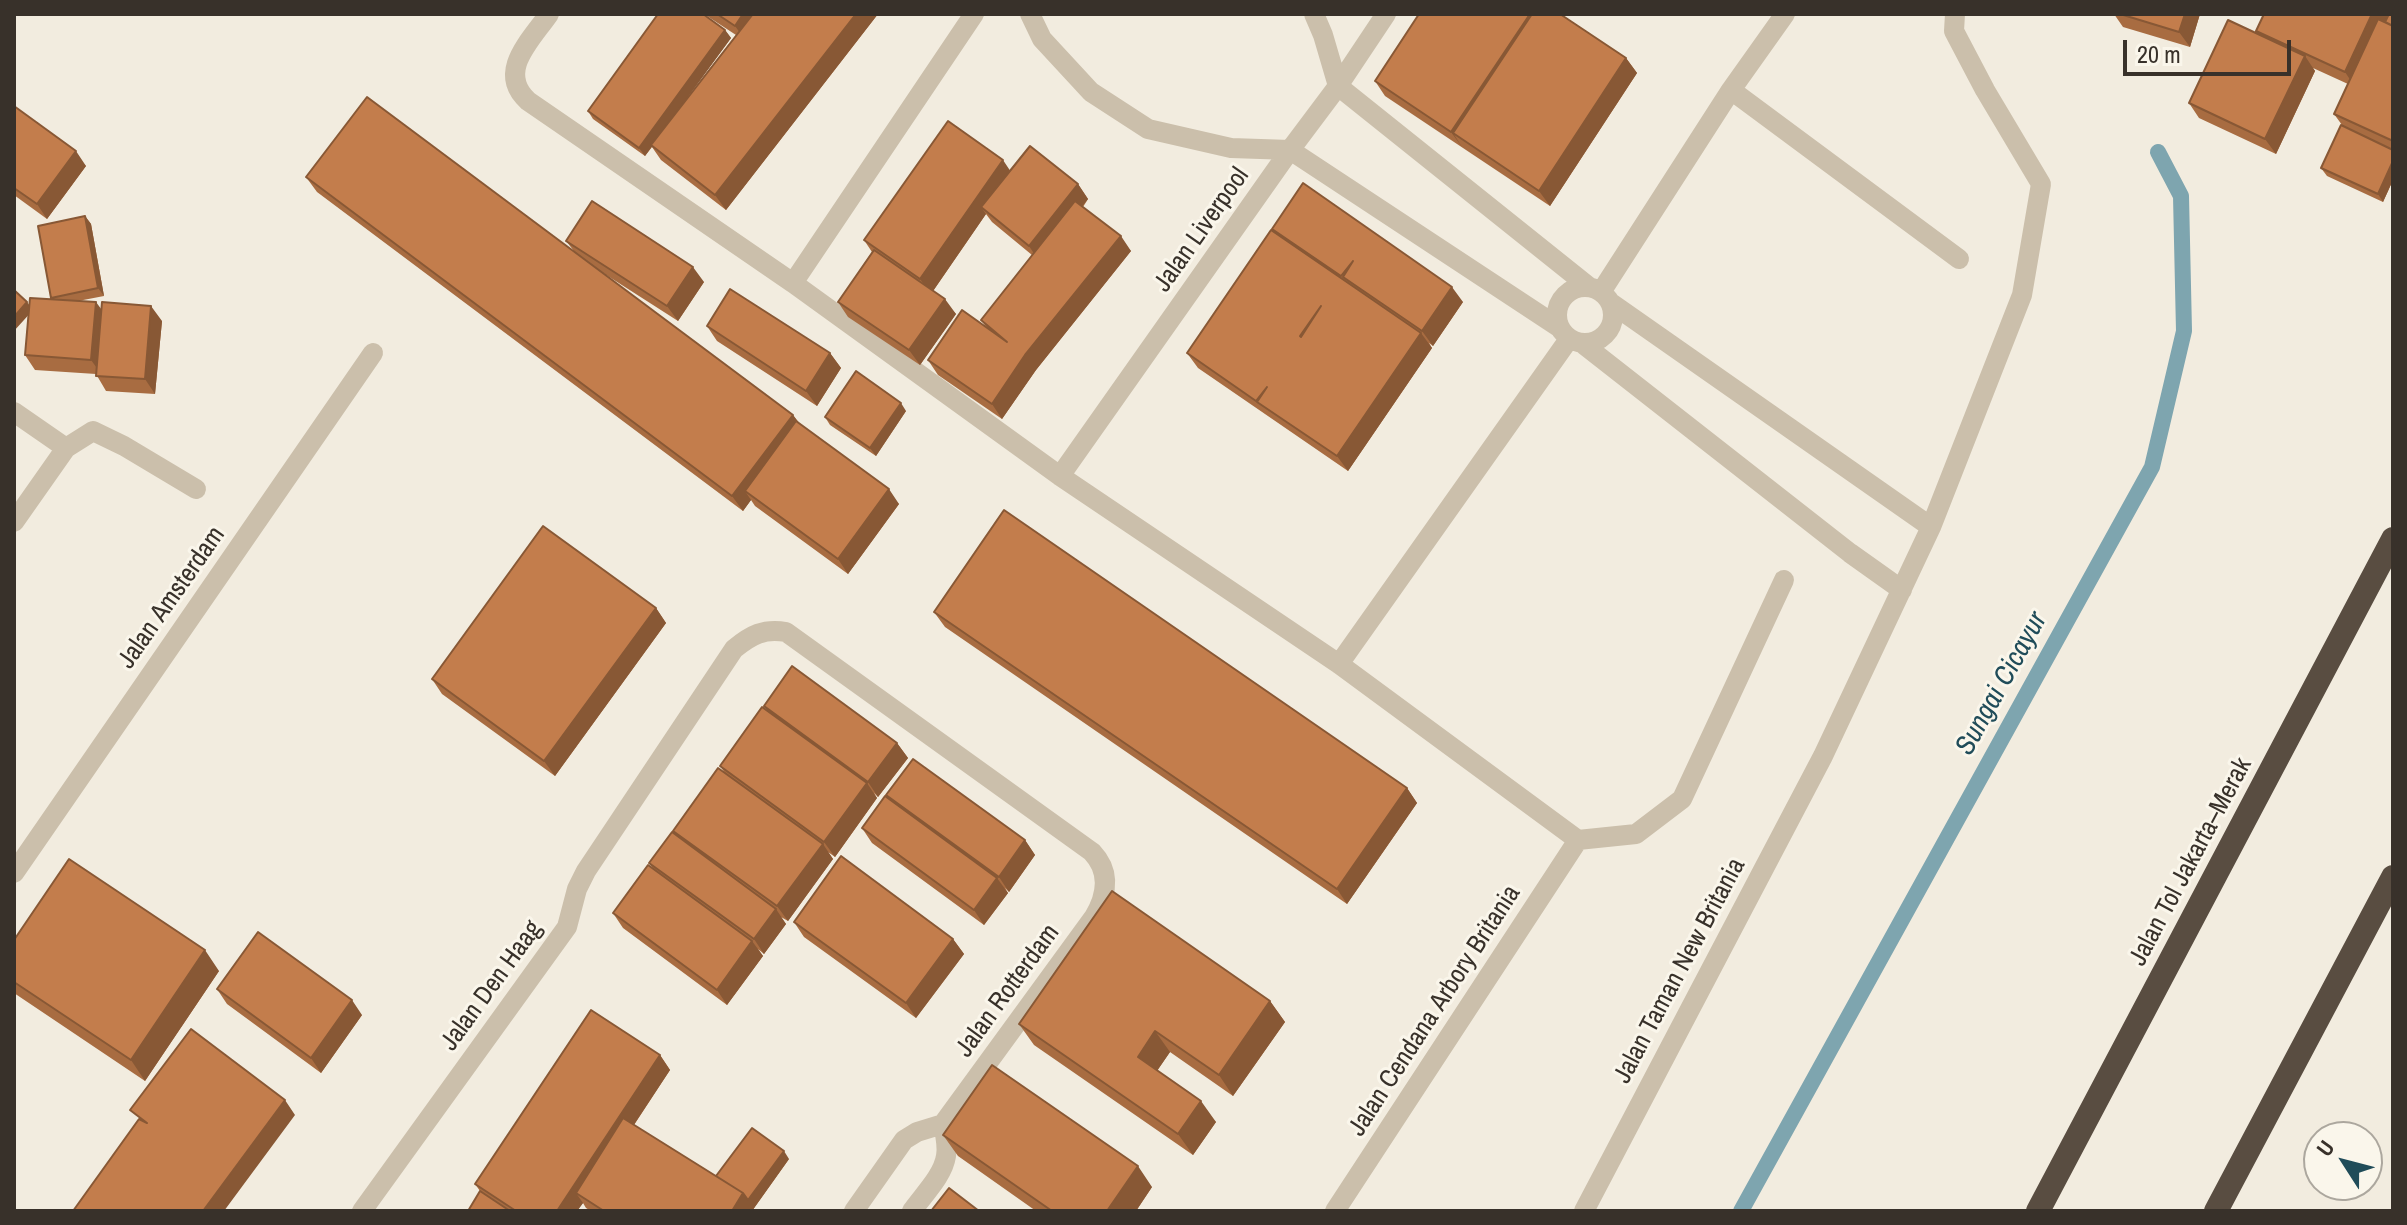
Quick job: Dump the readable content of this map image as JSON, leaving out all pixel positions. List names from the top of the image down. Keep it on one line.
{"streets":{"highway":["Jalan Tol Jakarta–Merak"],"street":["Jalan Liverpool","Jalan Amsterdam","Jalan Taman New Britania","Jalan Den Haag","Jalan Rotterdam","Jalan Cendana Arbory Britania"]},"crossings":[["Jalan Den Haag","Jalan Rotterdam"]],"water":["Sungai Cicayur"],"scale_bar":"20 m","north":"top left"}
